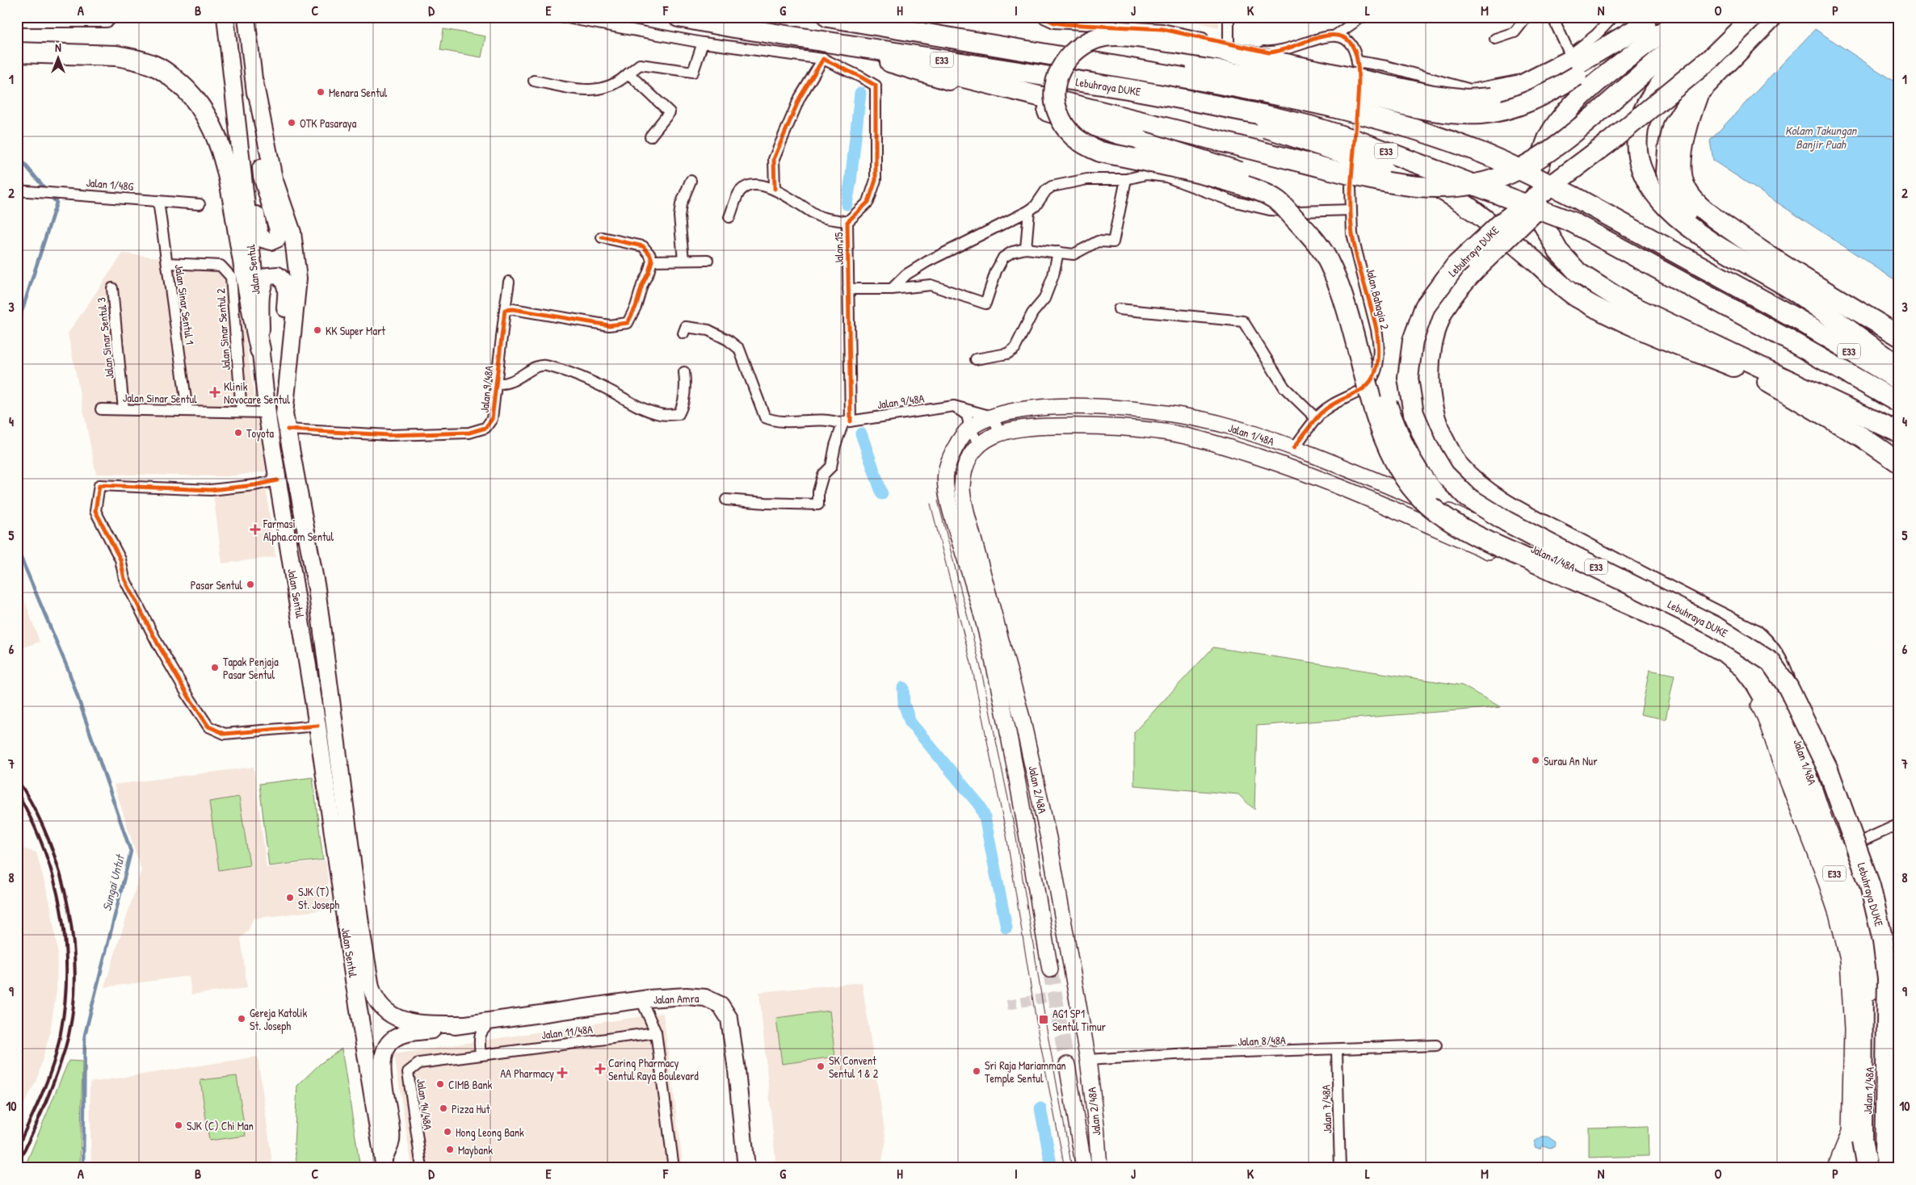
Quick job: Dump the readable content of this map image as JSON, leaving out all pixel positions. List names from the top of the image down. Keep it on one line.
{"streets":{"highway":["E33","Lebuhraya DUKE"],"main road":["Jalan Sentul","Jalan 1/48A","Jalan 2/48A","Jalan Amra"],"street":["Jalan 1/48G","Jalan 15","Jalan Bahagia 2","Jalan Sinar Sentul 1","Jalan Sinar Sentul 2","Jalan Sinar Sentul 3","Jalan 9/48A","Jalan Sinar Sentul","Jalan 11/48A","Jalan 8/48A","Jalan 14/48A","Jalan 7/48A"]},"crossings":[["Lebuhraya DUKE","Jalan 15"],["Jalan 1/48G","Jalan Sinar Sentul 1"],["Jalan 15","Jalan 9/48A"],["Jalan Sentul","Jalan 9/48A"],["Jalan Sentul","Jalan Sinar Sentul"],["Jalan Sentul","Jalan Amra"],["Jalan Bahagia 2","Jalan 1/48A"],["Jalan Sinar Sentul 1","Jalan Sinar Sentul 2"],["Jalan Sinar Sentul 1","Jalan Sinar Sentul"],["Jalan Sinar Sentul 2","Jalan Sinar Sentul"],["Jalan Sinar Sentul 3","Jalan Sinar Sentul"],["Jalan 9/48A","Jalan 1/48A"],["Jalan 9/48A","Jalan 2/48A"],["Jalan 1/48A","Jalan 2/48A"],["Jalan 2/48A","Jalan 8/48A"],["Jalan 11/48A","Jalan 14/48A"],["Jalan 8/48A","Jalan 7/48A"]],"water":["Kolam Takungan Banjir Puah","Sungai Untut"],"places":{"other":["Menara Sentul","OTK Pasaraya","KK Super Mart","Toyota","Pasar Sentul","Tapak Penjaja Pasar Sentul","Surau An Nur","SJK (T) St. Joseph","Gereja Katolik St. Joseph","SK Convent Sentul 1 & 2","Sri Raja Mariamman Temple Sentul","CIMB Bank","Pizza Hut","SJK (C) Chi Man","Hong Leong Bank","Maybank"],"health":["Klinik Novocare Sentul","Farmasi Alpha.com Sentul","Caring Pharmacy Sentul Raya Boulevard","AA Pharmacy"],"transit":["AG1 SP1 Sentul Timur"]},"north":"top","grid":{"columns":["A","B","C","D","E","F","G","H","I","J","K","L","M","N","O","P"],"rows":["1","2","3","4","5","6","7","8","9","10"]}}
